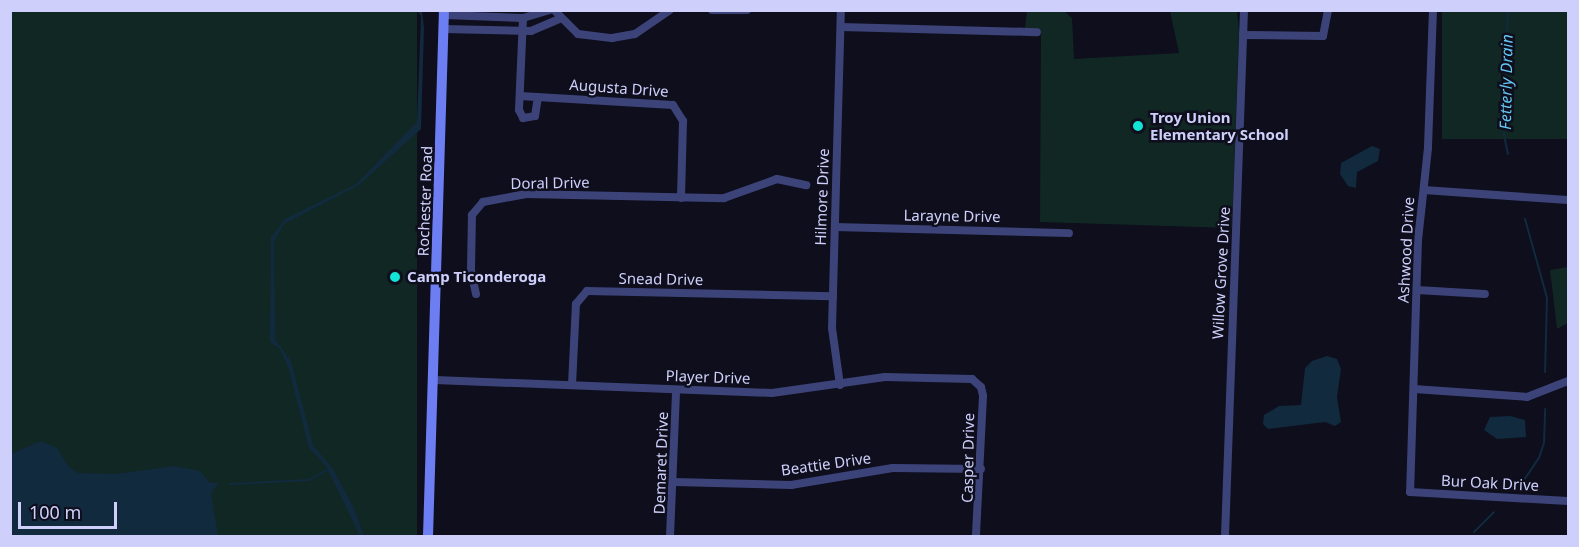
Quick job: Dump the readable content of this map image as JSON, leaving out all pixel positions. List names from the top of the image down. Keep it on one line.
{"streets":{"main road":["Rochester Road"],"street":["Augusta Drive","Doral Drive","Hilmore Drive","Larayne Drive","Ashwood Drive","Willow Grove Drive","Snead Drive","Player Drive","Casper Drive","Demaret Drive","Beattie Drive","Bur Oak Drive"]},"crossings":[["Augusta Drive","Doral Drive"],["Hilmore Drive","Larayne Drive"],["Hilmore Drive","Snead Drive"],["Hilmore Drive","Player Drive"],["Rochester Road","Player Drive"],["Ashwood Drive","Bur Oak Drive"],["Snead Drive","Player Drive"],["Player Drive","Casper Drive"],["Player Drive","Demaret Drive"],["Casper Drive","Beattie Drive"],["Demaret Drive","Beattie Drive"]],"water":["Fetterly Drain"],"places":["Troy Union Elementary School","Camp Ticonderoga"],"scale_bar":"100 m"}
